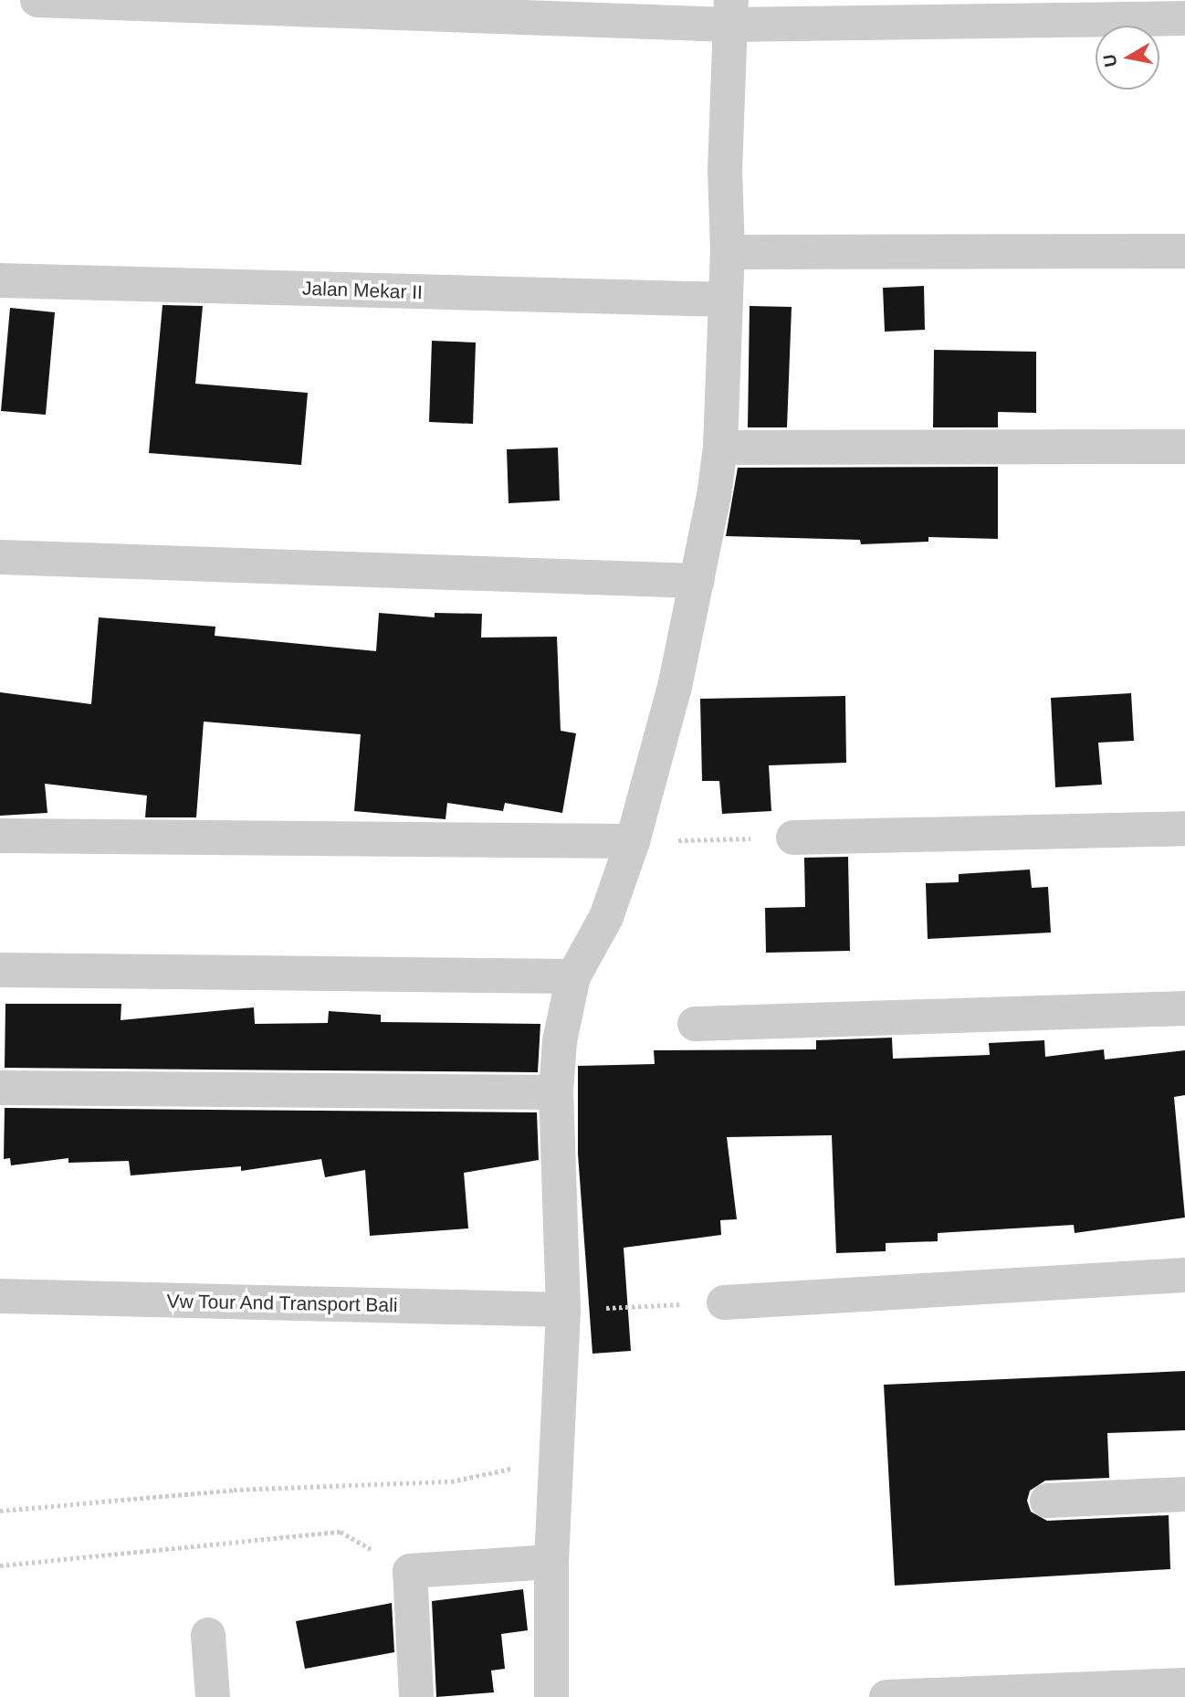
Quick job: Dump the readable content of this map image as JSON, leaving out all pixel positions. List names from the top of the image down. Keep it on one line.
{"streets":{"street":["Jalan Mekar II","Vw Tour And Transport Bali"]},"north":"left"}
